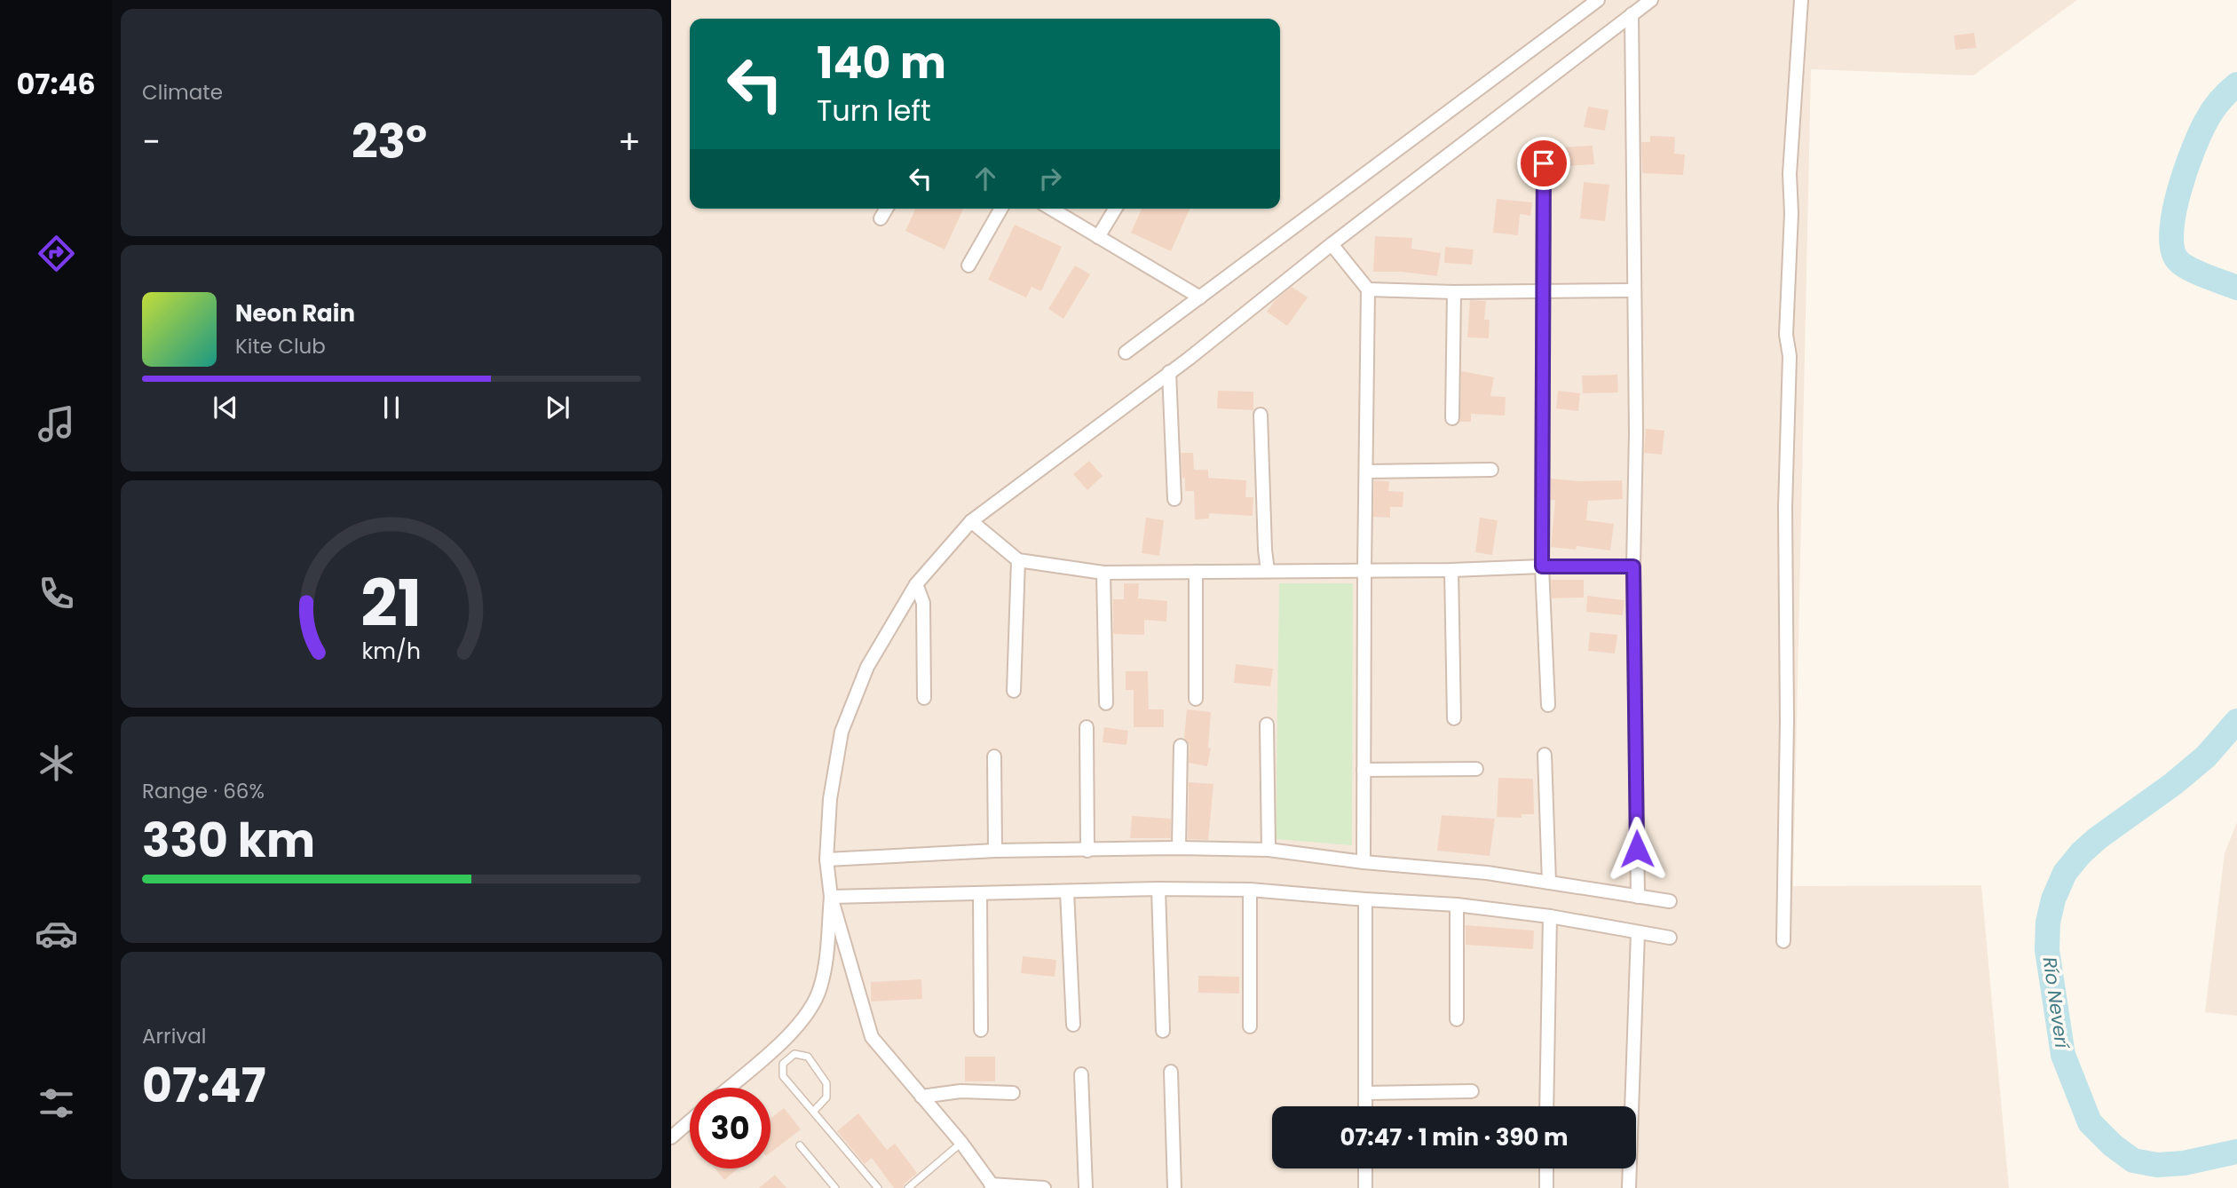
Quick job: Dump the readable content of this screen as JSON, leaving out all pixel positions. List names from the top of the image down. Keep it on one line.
{"water":["Río Neverí"],"page":{"tabs":"07:46","tile":["Climate",["Range · 66%","330 km"],["Arrival","07:47"]],"turn":["140 m","Turn left"],"heat":["−","23°","+"],"song":["Neon Rain","Kite Club"],"limit":"30","trip":"07:47 · 1 min · 390 m","gauge":["21","km/h"]}}
